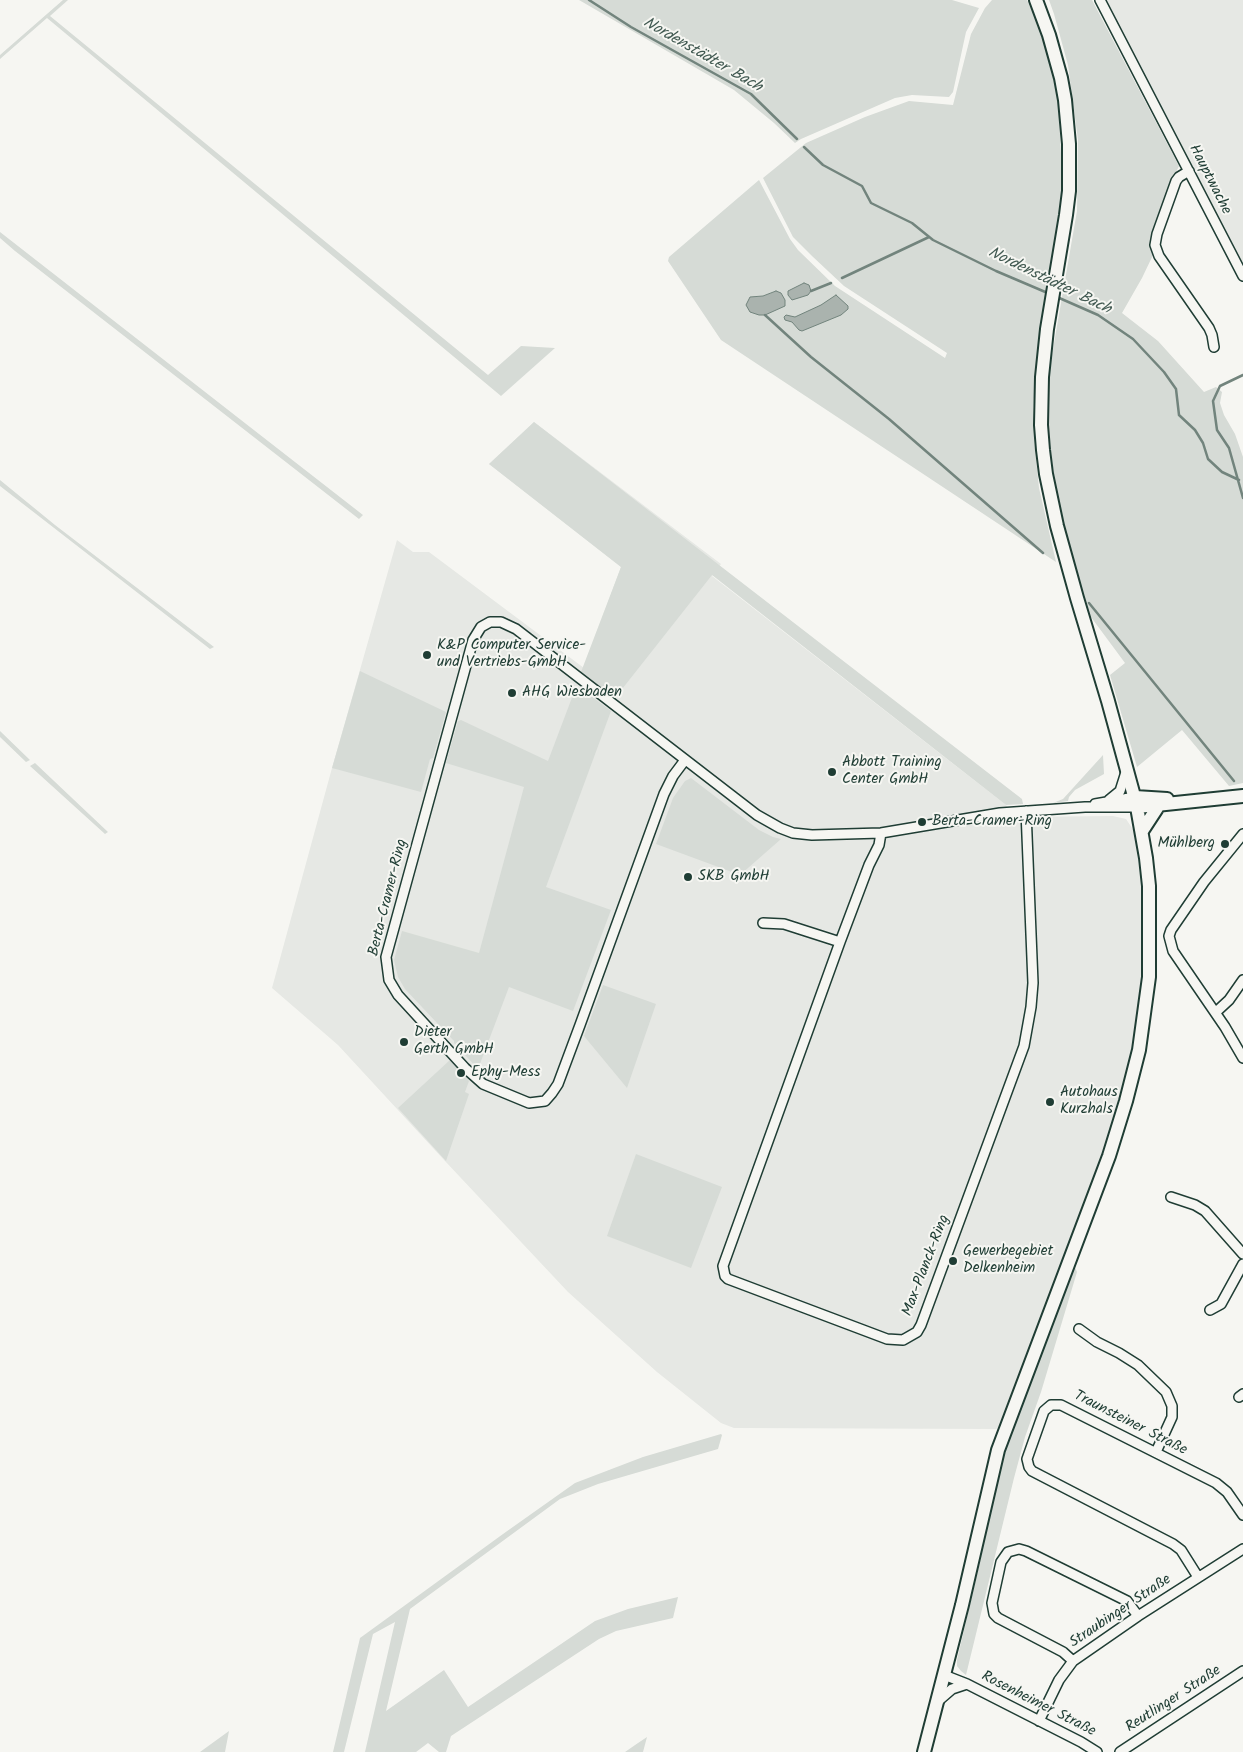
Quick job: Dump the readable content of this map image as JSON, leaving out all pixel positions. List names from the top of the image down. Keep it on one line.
{"streets":{"street":["Hauptwache","Berta-Cramer-Ring","Max-Planck-Ring","Traunsteiner Straße","Straubinger Straße","Reutlinger Straße","Rosenheimer Straße"]},"crossings":[["Berta-Cramer-Ring","Max-Planck-Ring"],["Traunsteiner Straße","Straubinger Straße"],["Straubinger Straße","Rosenheimer Straße"]],"water":["Nordenstädter Bach"],"places":["K&P Computer Service- und Vertriebs-GmbH","AHG Wiesbaden","Abbott Training Center GmbH","Berta-Cramer-Ring","Mühlberg","SKB GmbH","Dieter Gerth GmbH","Ephy-Mess","Autohaus Kurzhals","Gewerbegebiet Delkenheim"]}
